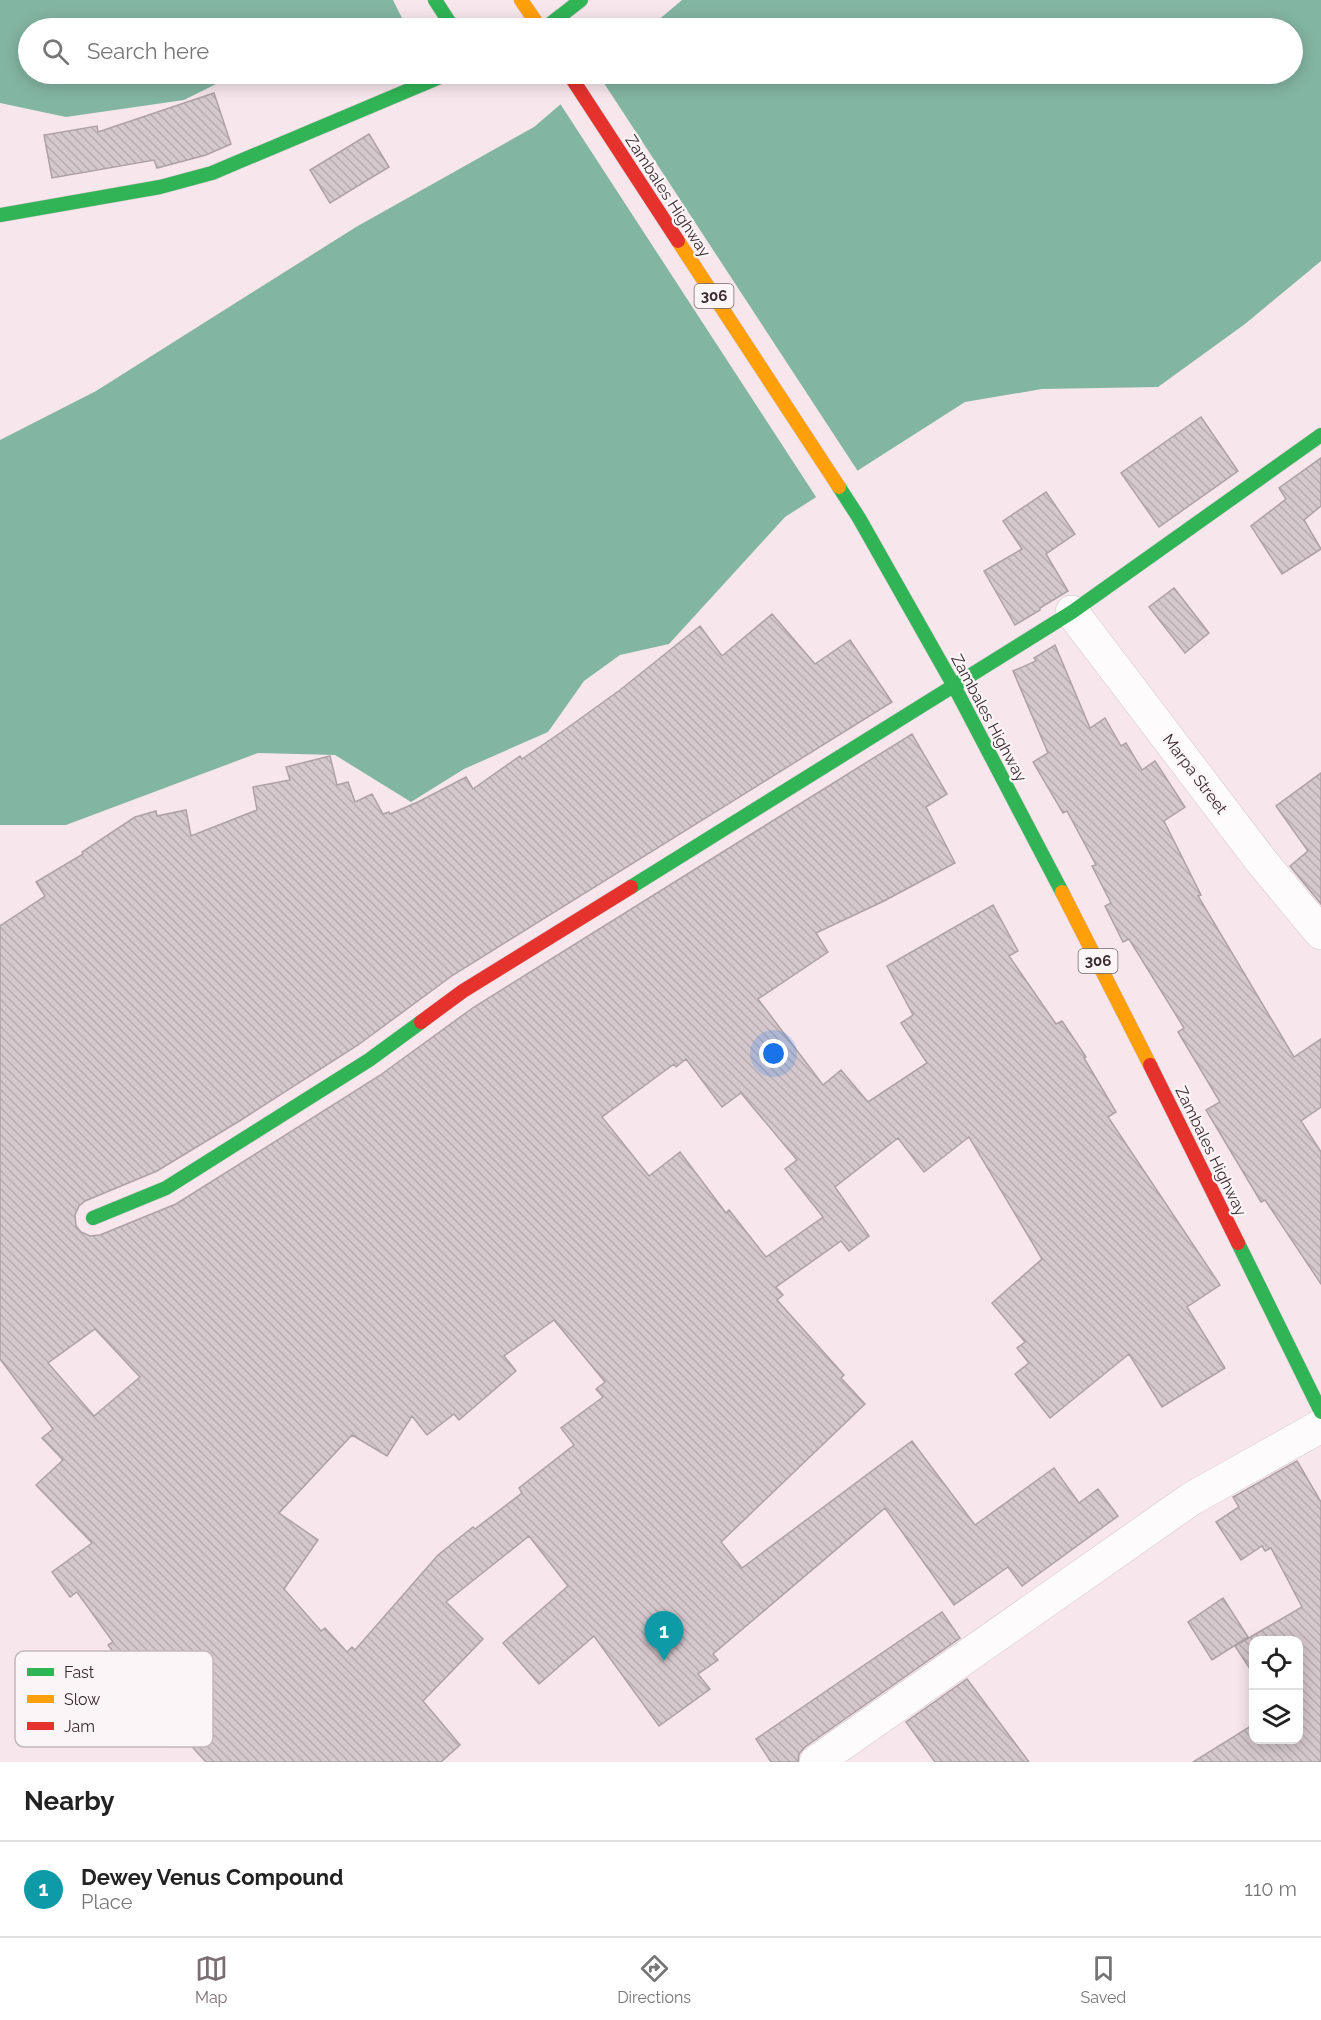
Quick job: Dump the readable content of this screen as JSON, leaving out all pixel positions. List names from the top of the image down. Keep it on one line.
{"streets":{"street":["Zambales Highway","306","Marpa Street"]},"legend":["Fast","Slow","Jam"],"page":{"search":"Search here","pins":"1","heading":"Nearby","list":[{"mark":"1","name":"Dewey Venus Compound","note":"Place","value":"110 m"}],"nav":["Map","Directions","Saved"]}}
